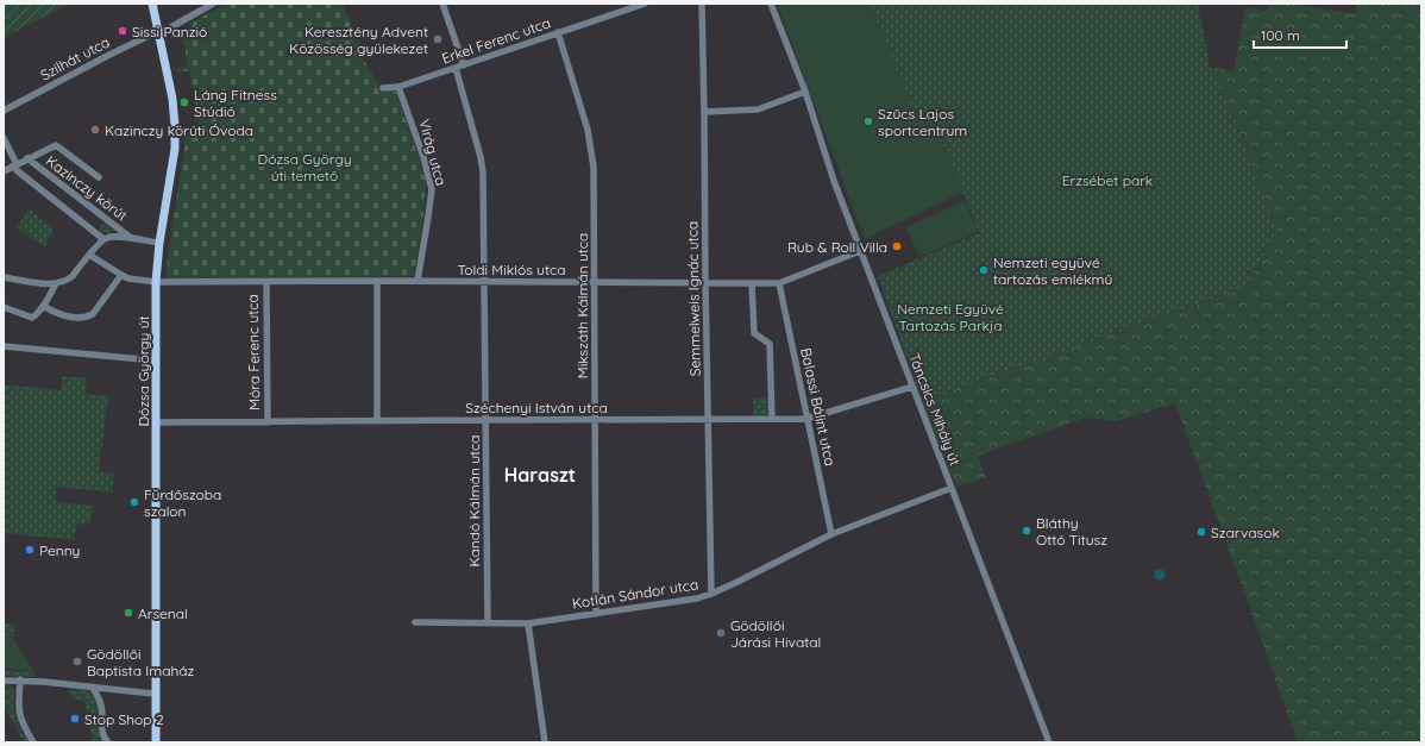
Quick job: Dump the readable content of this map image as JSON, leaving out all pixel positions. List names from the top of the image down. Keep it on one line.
{"streets":{"main road":["Dózsa György út"],"street":["Erkel Ferenc utca","Szilhát utca","Virág utca","Kazinczy körút","Toldi Miklós utca","Semmelweis Ignác utca","Mikszáth Kálmán utca","Móra Ferenc utca","Széchenyi István utca","Balassi Bálint utca","Táncsics Mihály út","Kandó Kálmán utca","Kotlán Sándor utca"]},"crossings":[["Erkel Ferenc utca","Virág utca"],["Erkel Ferenc utca","Mikszáth Kálmán utca"],["Erkel Ferenc utca","Kandó Kálmán utca"],["Szilhát utca","Dózsa György út"],["Virág utca","Toldi Miklós utca"],["Kazinczy körút","Dózsa György út"],["Toldi Miklós utca","Semmelweis Ignác utca"],["Toldi Miklós utca","Mikszáth Kálmán utca"],["Toldi Miklós utca","Móra Ferenc utca"],["Toldi Miklós utca","Dózsa György út"],["Toldi Miklós utca","Balassi Bálint utca"],["Toldi Miklós utca","Táncsics Mihály út"],["Toldi Miklós utca","Kandó Kálmán utca"],["Semmelweis Ignác utca","Széchenyi István utca"],["Semmelweis Ignác utca","Kotlán Sándor utca"],["Mikszáth Kálmán utca","Széchenyi István utca"],["Mikszáth Kálmán utca","Kotlán Sándor utca"],["Móra Ferenc utca","Széchenyi István utca"],["Dózsa György út","Széchenyi István utca"],["Széchenyi István utca","Balassi Bálint utca"],["Széchenyi István utca","Táncsics Mihály út"],["Széchenyi István utca","Kandó Kálmán utca"],["Balassi Bálint utca","Kotlán Sándor utca"],["Táncsics Mihály út","Kotlán Sándor utca"],["Kandó Kálmán utca","Kotlán Sándor utca"]],"districts":["Haraszt"],"parks":["Dózsa György úti temető","Erzsébet park","Nemzeti Együvé Tartozás Parkja"],"places":["Sissi Panzió","Keresztény Advent Közösség gyülekezet","Láng Fitness Stúdió","Szűcs Lajos sportcentrum","Kazinczy körúti Óvoda","Rub & Roll Villa","Nemzeti együvé tartozás emlékmű","Fürdőszoba szalon","Bláthy Ottó Titusz","Szarvasok","Penny","Arsenal","Gödöllői Járási Hivatal","Gödöllői Baptista Imaház","Stop Shop 2"],"scale_bar":"100 m"}
